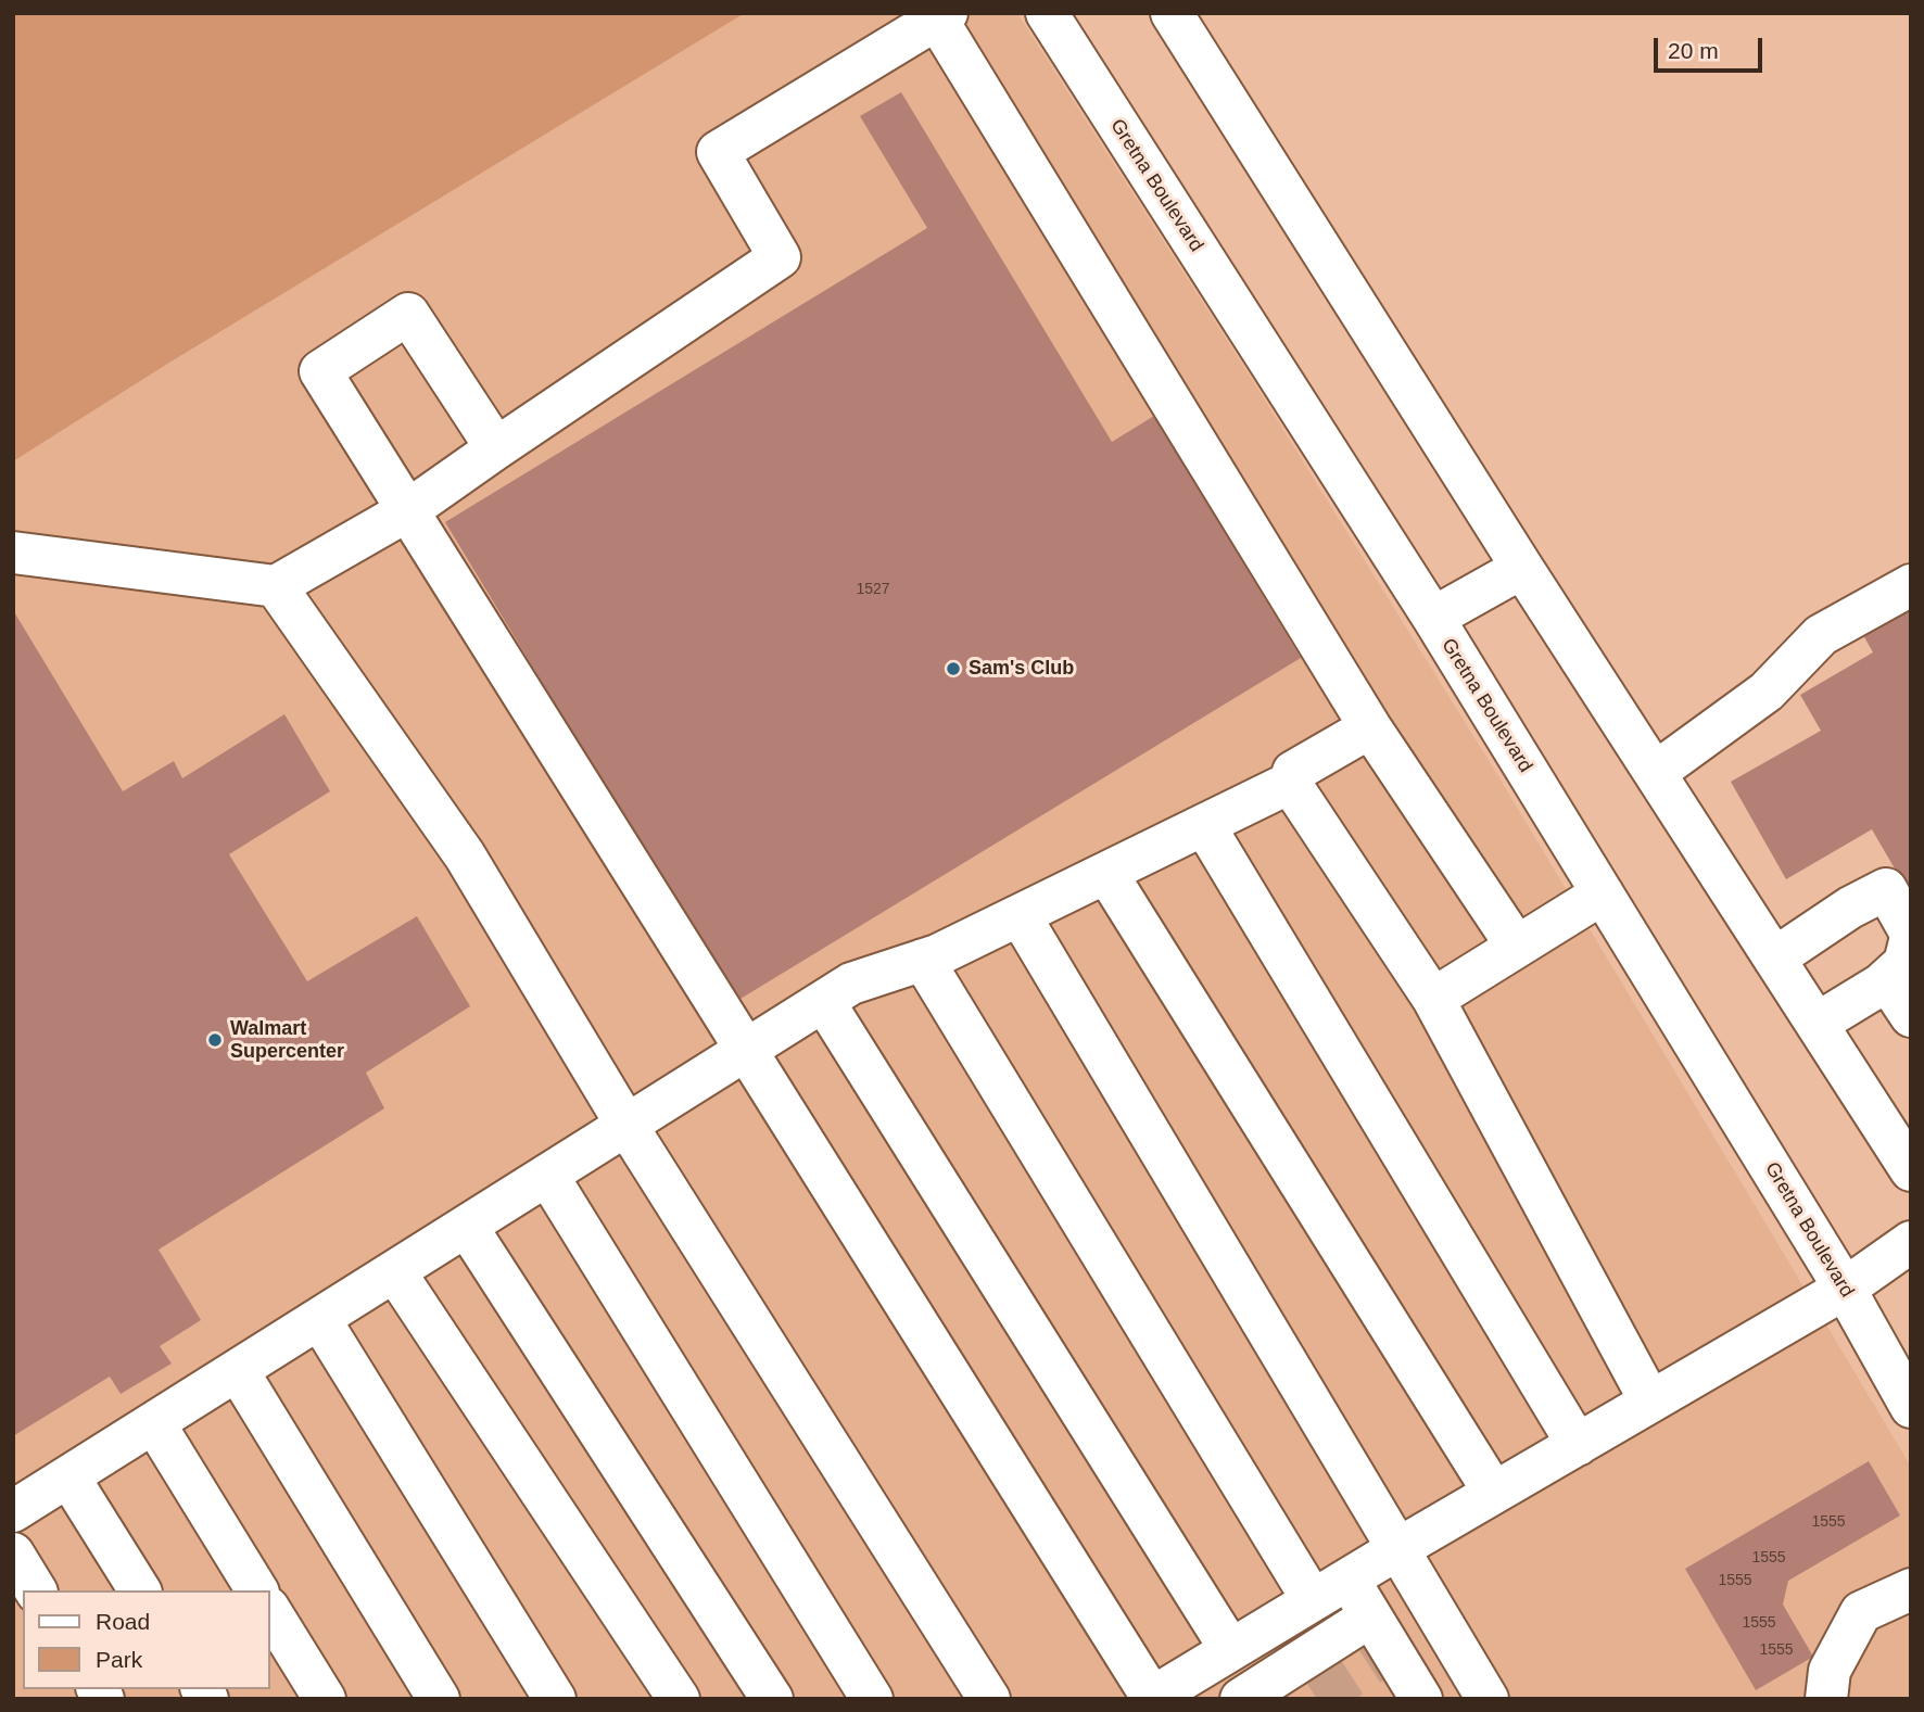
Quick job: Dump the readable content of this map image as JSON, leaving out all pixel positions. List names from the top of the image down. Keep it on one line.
{"streets":{"street":["Gretna Boulevard"]},"places":["Sam's Club","Walmart Supercenter"],"house_numbers":["1527","1555","1555","1555","1555","1555"],"legend":["Road","Park"],"scale_bar":"20 m"}
